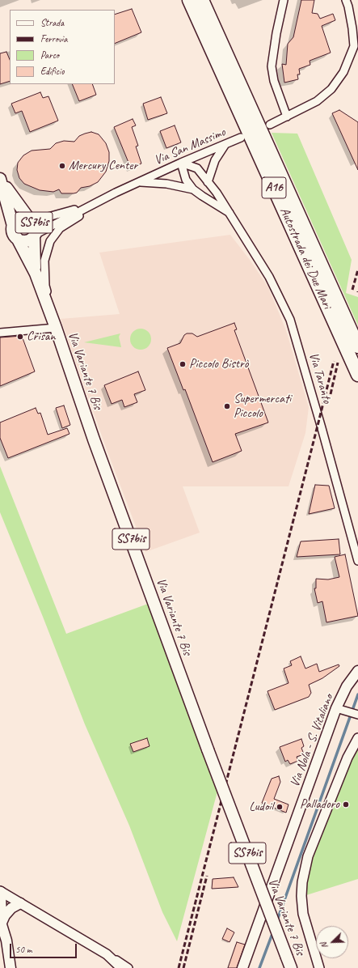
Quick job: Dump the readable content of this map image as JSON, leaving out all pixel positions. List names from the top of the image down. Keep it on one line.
{"streets":{"highway":["A16","Autostrada dei Due Mari"],"main road":["SS7bis","Via Variante 7 Bis","Via Nola - S. Vitaliano"],"street":["Via San Massimo","Via Taranto"]},"crossings":[["Via San Massimo","SS7bis"],["Via San Massimo","Via Variante 7 Bis"],["Via San Massimo","Via Taranto"],["SS7bis","Via Variante 7 Bis"]],"places":["Mercury Center","Crisan","Piccolo Bistrò","Supermercati Piccolo","Palladoro","Ludoil"],"legend":["Strada","Ferrovia","Parco","Edificio"],"scale_bar":"50 m","north":"bottom left"}
